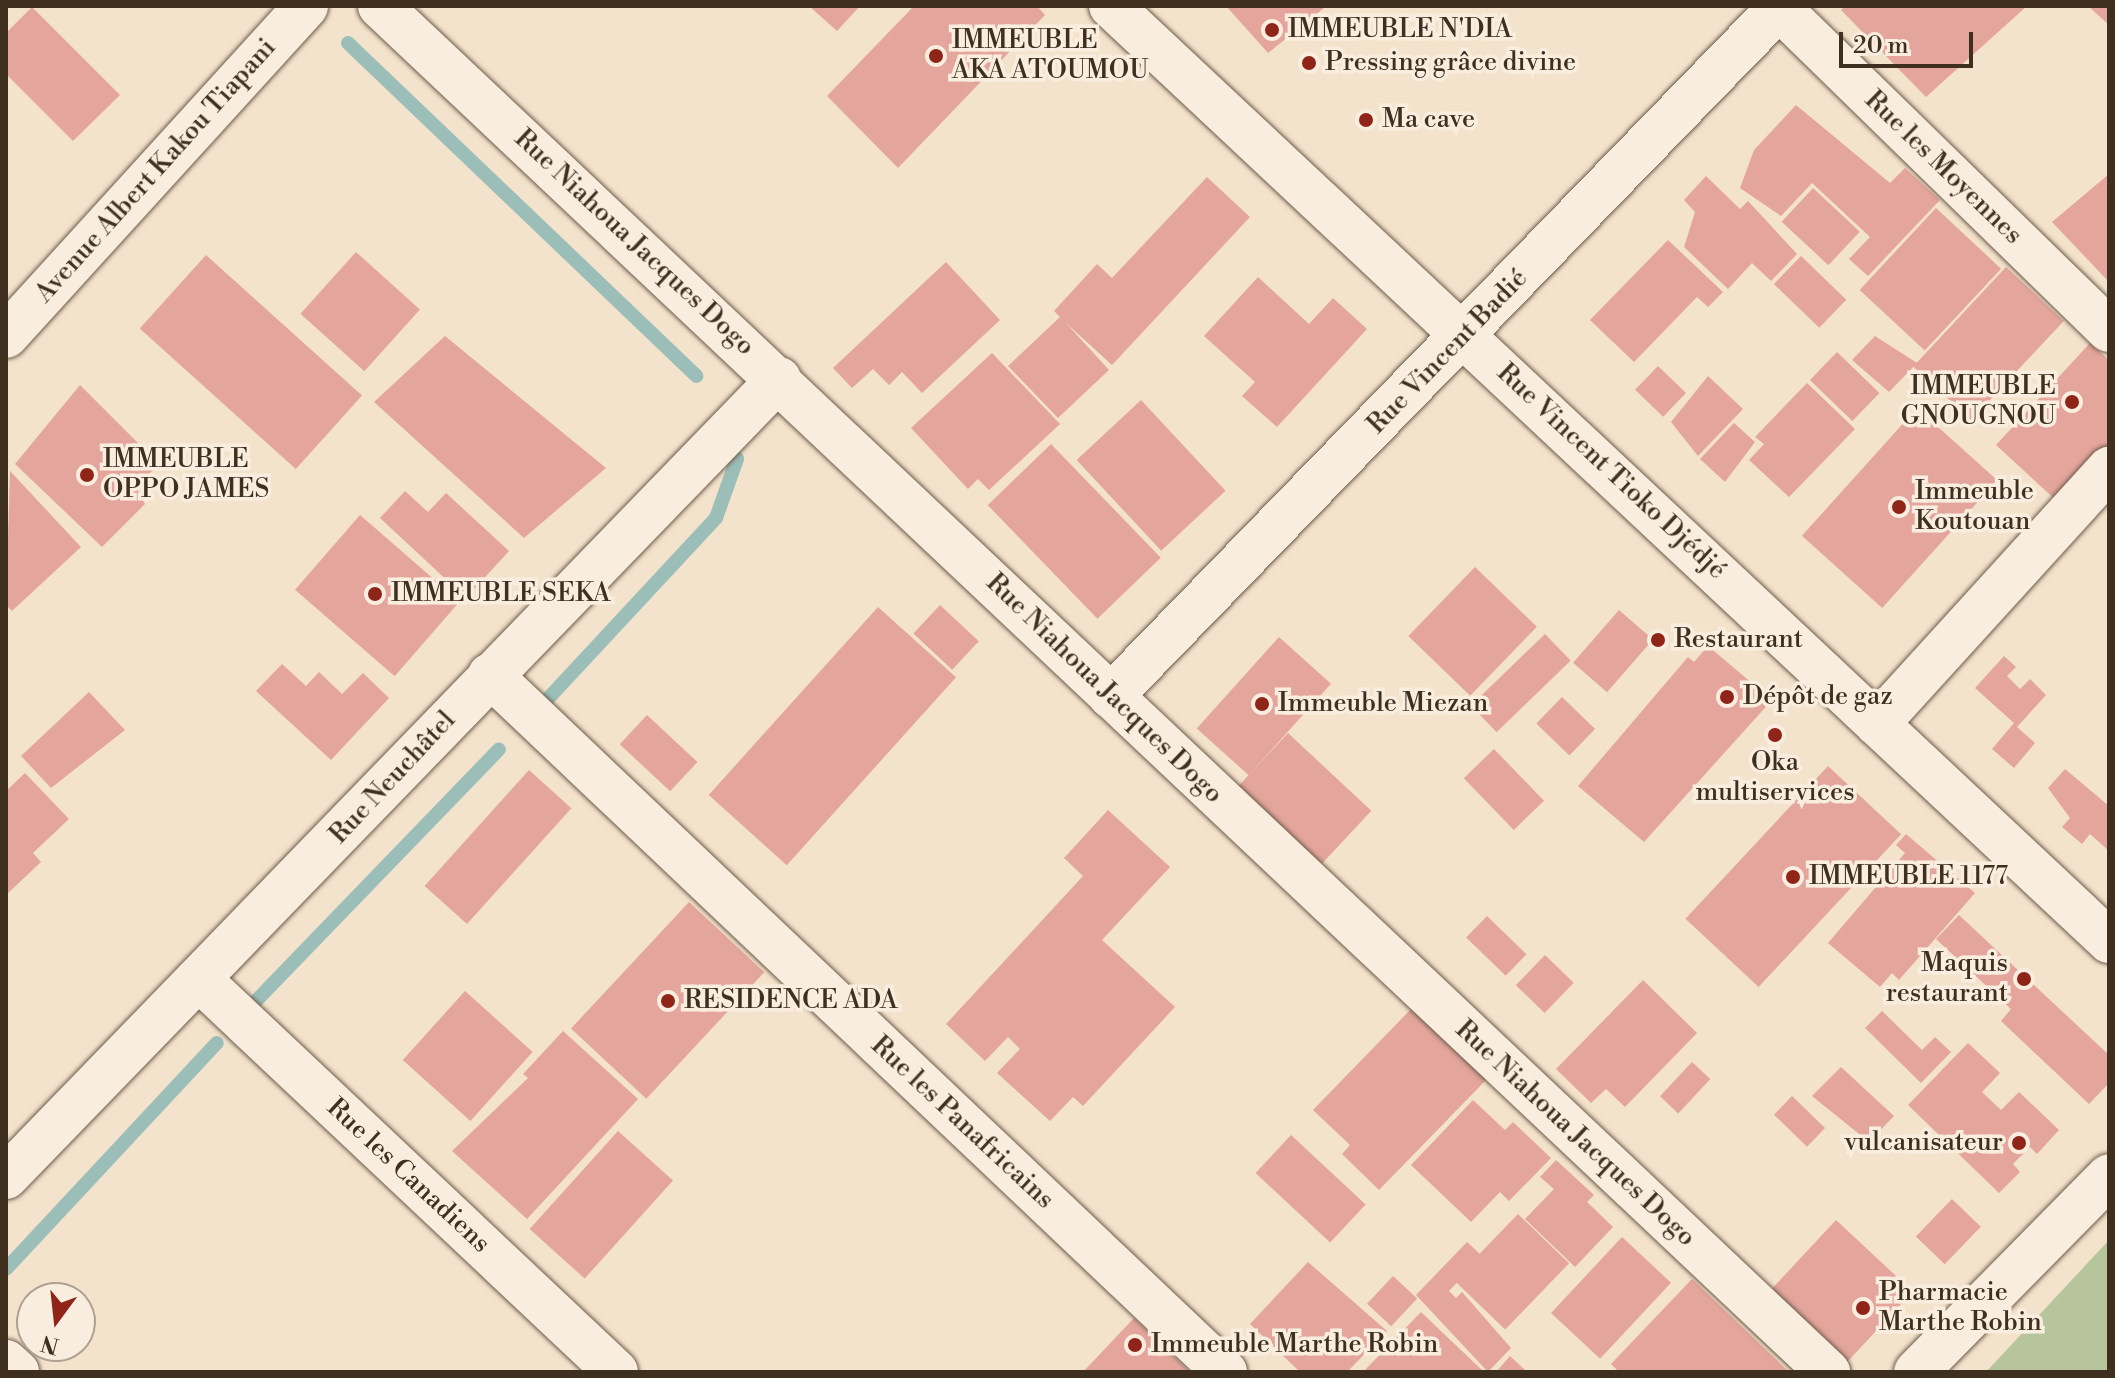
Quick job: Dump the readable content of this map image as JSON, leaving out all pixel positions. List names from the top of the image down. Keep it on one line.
{"streets":{"street":["Rue les Moyennes","Avenue Albert Kakou Tiapani","Rue Niahoua Jacques Dogo","Rue Vincent Badié","Rue Vincent Tioko Djédjé","Rue Neuchâtel","Rue les Panafricains","Rue les Canadiens"]},"crossings":[["Rue les Moyennes","Rue Vincent Badié"],["Rue Niahoua Jacques Dogo","Rue Vincent Badié"],["Rue Niahoua Jacques Dogo","Rue Neuchâtel"],["Rue Vincent Badié","Rue Vincent Tioko Djédjé"],["Rue Neuchâtel","Rue les Panafricains"],["Rue Neuchâtel","Rue les Canadiens"]],"places":["IMMEUBLE N'DIA","IMMEUBLE AKA ATOUMOU","Pressing grâce divine","Ma cave","IMMEUBLE GNOUGNOU","IMMEUBLE OPPO JAMES","Immeuble Koutouan","IMMEUBLE SEKA","Restaurant","Dépôt de gaz","Immeuble Miezan","Oka multiservices","IMMEUBLE 1177","Maquis restaurant","RESIDENCE ADA","vulcanisateur","Pharmacie Marthe Robin","Immeuble Marthe Robin"],"scale_bar":"20 m","north":"bottom"}
